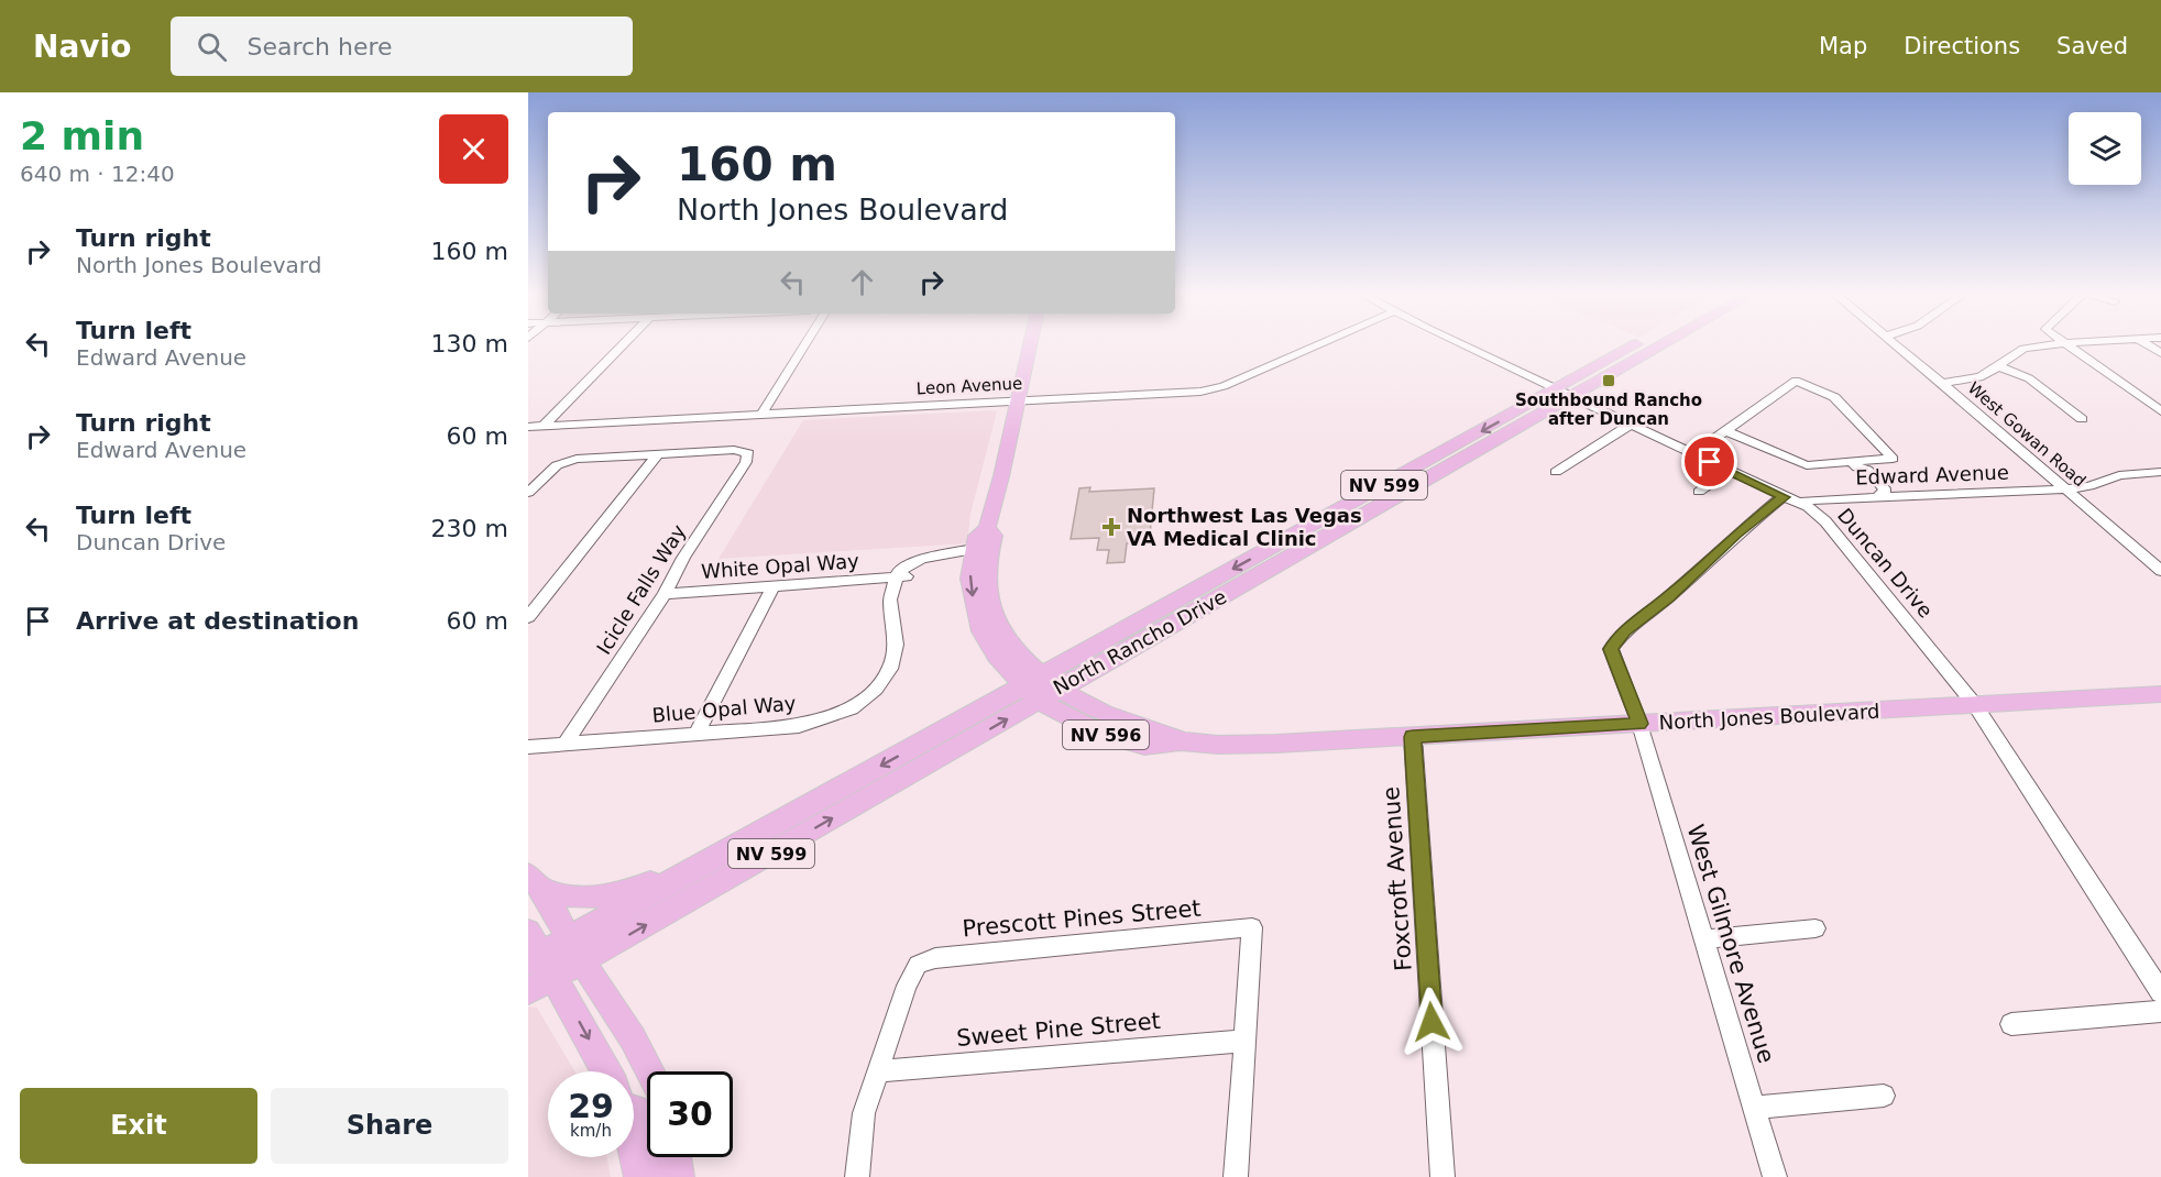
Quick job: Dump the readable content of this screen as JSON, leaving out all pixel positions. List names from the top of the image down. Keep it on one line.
{"streets":{"main road":["NV 599","North Rancho Drive","North Jones Boulevard","NV 596"],"street":["Leon Avenue","West Gowan Road","Edward Avenue","Duncan Drive","White Opal Way","Icicle Falls Way","Blue Opal Way","Foxcroft Avenue","Prescott Pines Street","West Gilmore Avenue","Sweet Pine Street"]},"crossings":[["West Gowan Road","Edward Avenue"],["Edward Avenue","Duncan Drive"],["Duncan Drive","North Rancho Drive"],["Duncan Drive","North Jones Boulevard"],["White Opal Way","Icicle Falls Way"],["White Opal Way","Blue Opal Way"],["Icicle Falls Way","Blue Opal Way"],["North Rancho Drive","North Jones Boulevard"],["North Jones Boulevard","Foxcroft Avenue"],["North Jones Boulevard","West Gilmore Avenue"],["Prescott Pines Street","Sweet Pine Street"]],"places":{"transit":["Southbound Rancho after Duncan"],"health":["Northwest Las Vegas VA Medical Clinic"]},"page":{"header":"Navio","search":"Search here","nav":["Map","Directions","Saved"],"heading":["2 min","640 m · 12:40"],"turn":["160 m","North Jones Boulevard"],"list":[{"name":"Turn right","note":"North Jones Boulevard","value":"160 m"},{"name":"Turn left","note":"Edward Avenue","value":"130 m"},{"name":"Turn right","note":"Edward Avenue","value":"60 m"},{"name":"Turn left","note":"Duncan Drive","value":"230 m"},{"name":"Arrive at destination","value":"60 m"}],"speed":"29 km/h","limit":"30","buttons":["Exit","Share"]}}
